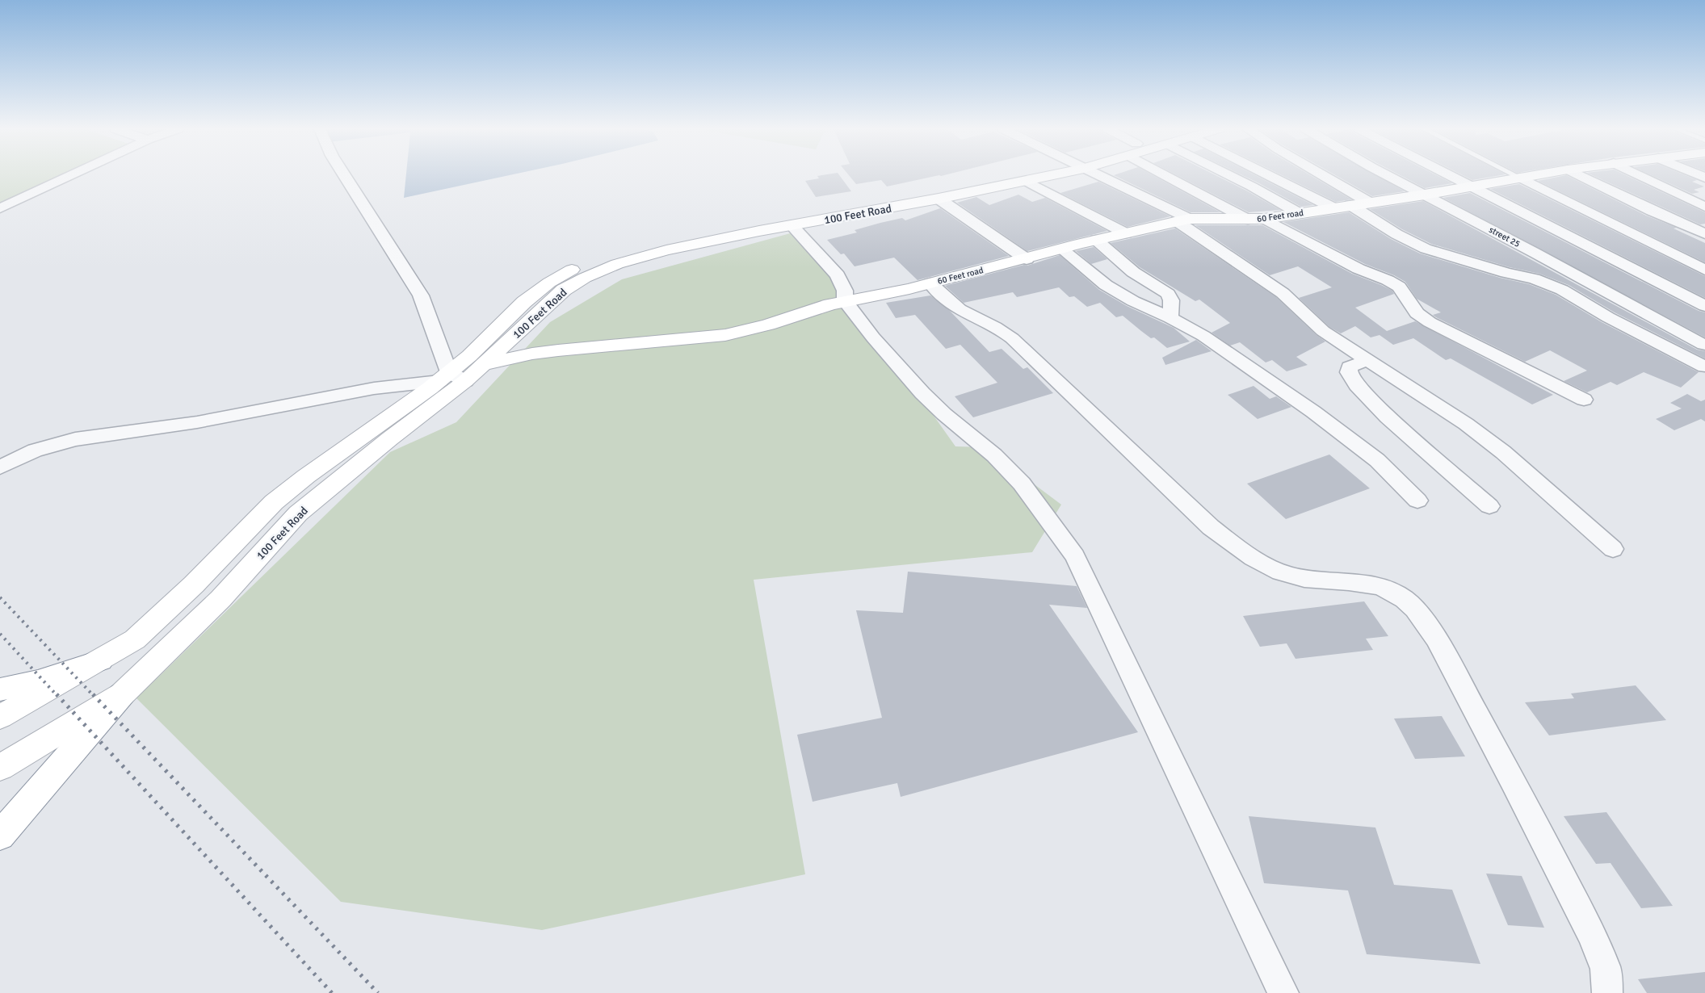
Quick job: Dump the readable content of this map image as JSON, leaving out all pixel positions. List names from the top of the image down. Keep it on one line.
{"streets":{"main road":["100 Feet Road","60 Feet road"],"street":["street 25"]},"crossings":[["100 Feet Road","60 Feet road"],["60 Feet road","street 25"]]}
